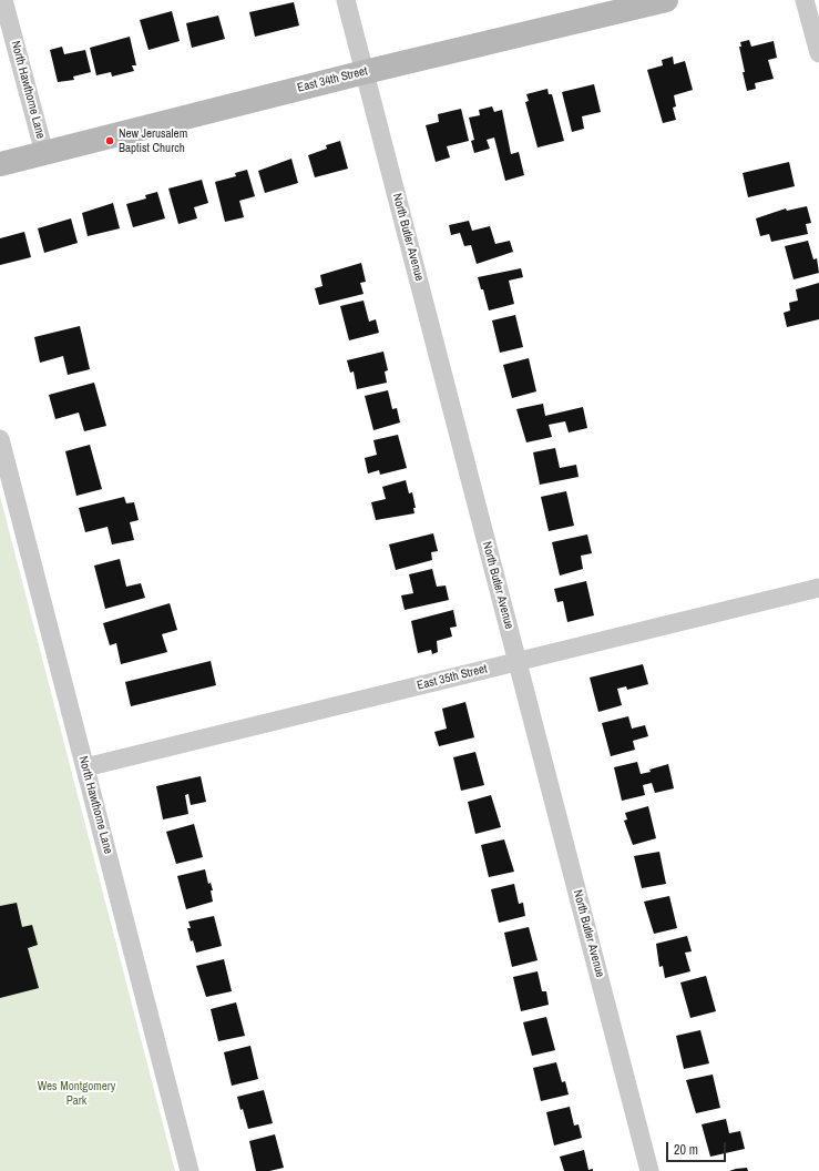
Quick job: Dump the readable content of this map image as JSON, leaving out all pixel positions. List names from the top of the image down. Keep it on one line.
{"streets":{"main road":["East 34th Street"],"street":["North Hawthorne Lane","North Butler Avenue","East 35th Street"]},"crossings":[["East 34th Street","North Hawthorne Lane"],["East 34th Street","North Butler Avenue"],["North Hawthorne Lane","East 35th Street"],["North Butler Avenue","East 35th Street"]],"parks":["Wes Montgomery Park"],"places":["New Jerusalem Baptist Church"],"scale_bar":"20 m"}
